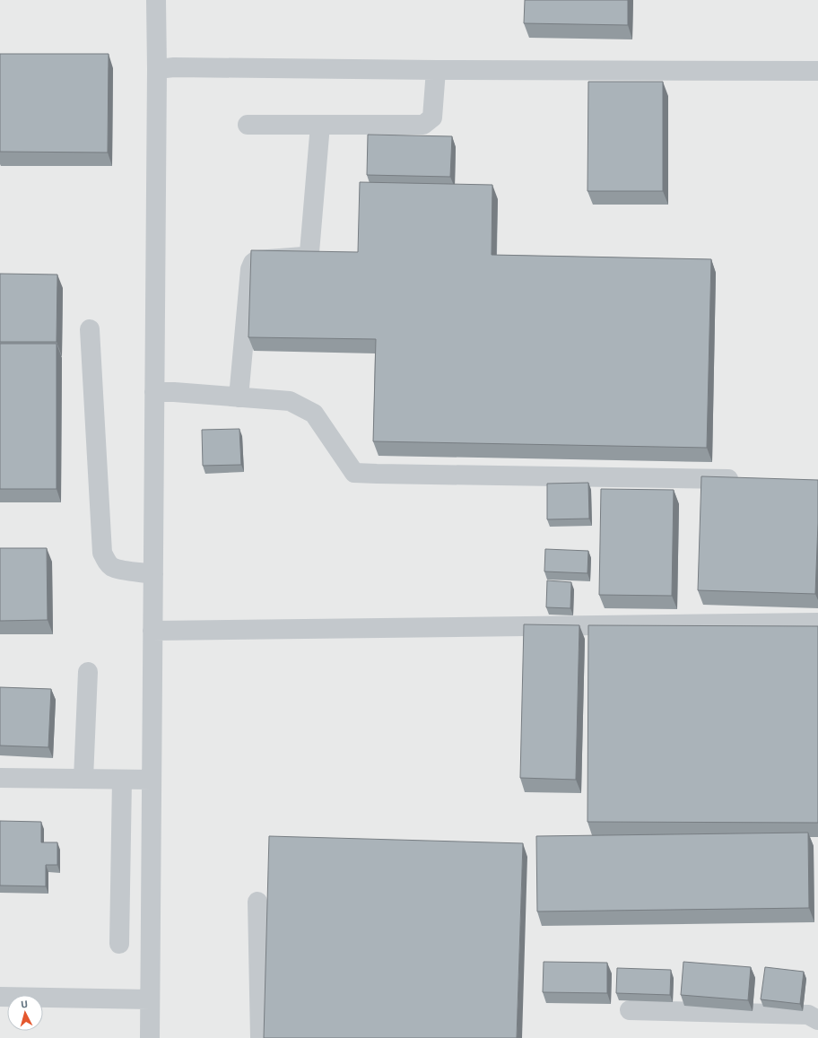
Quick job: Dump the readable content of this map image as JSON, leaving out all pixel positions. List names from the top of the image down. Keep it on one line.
{"north":"top"}
